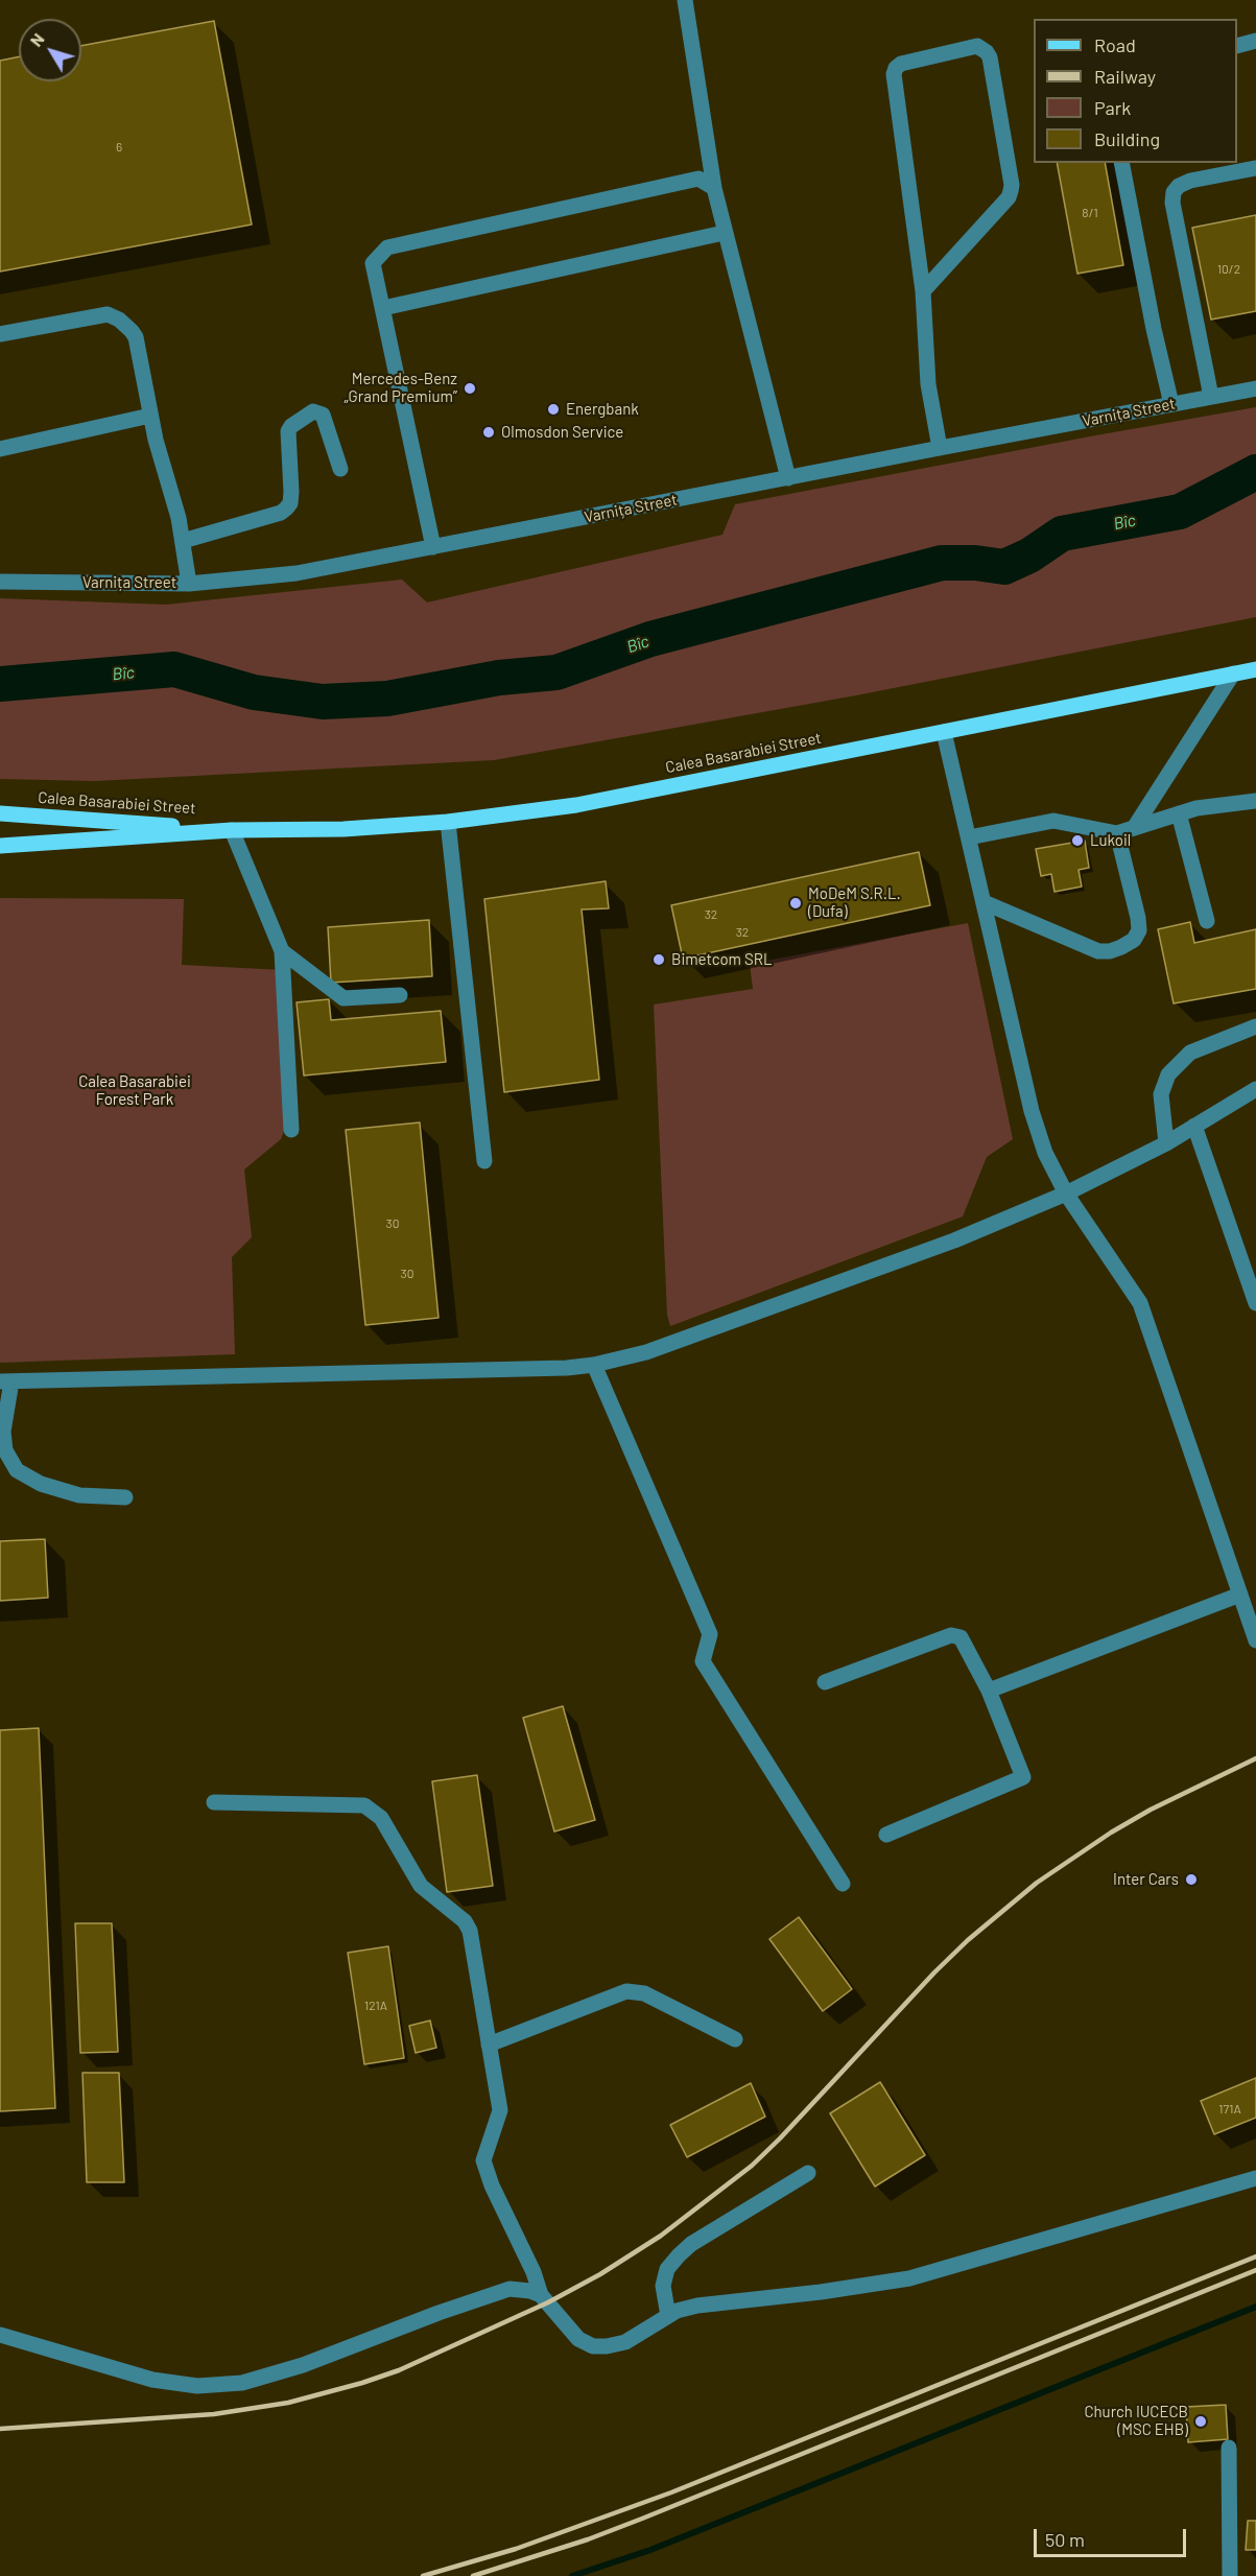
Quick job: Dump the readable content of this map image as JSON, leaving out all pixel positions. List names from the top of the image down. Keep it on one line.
{"streets":{"main road":["Calea Basarabiei Street"],"street":["Varnița Street"]},"water":["Bîc"],"parks":["Calea Basarabiei Forest Park"],"places":["Mercedes-Benz „Grand Premium”","Energbank","Olmosdon Service","Lukoil","MoDeM S.R.L. (Dufa)","Bimetcom SRL","Inter Cars","Church IUCECB (MSC EHB)"],"house_numbers":["6","8/1","10/2","32","32","30","30","121A","171A"],"legend":["Road","Railway","Park","Building"],"scale_bar":"50 m","north":"top left"}
